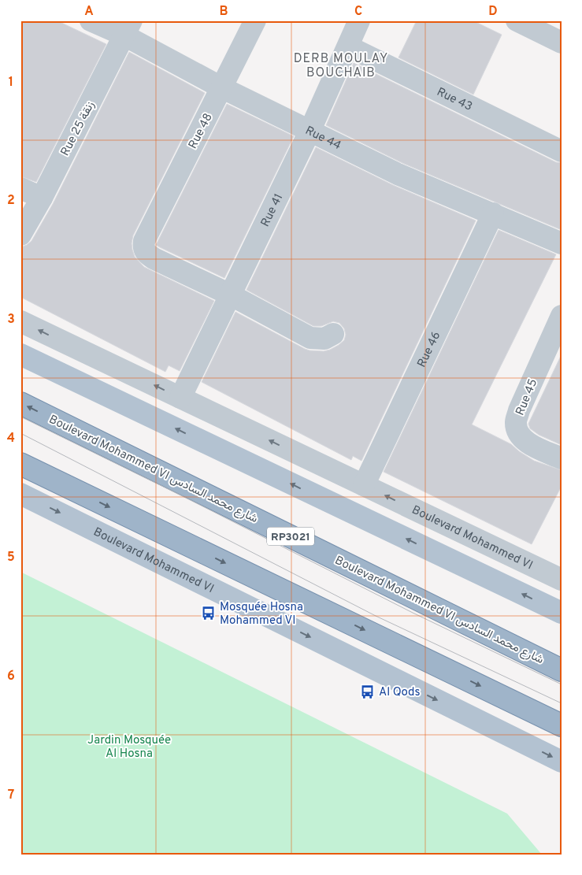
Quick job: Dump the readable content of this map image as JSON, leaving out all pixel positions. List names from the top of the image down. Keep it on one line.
{"streets":{"highway":["Boulevard Mohammed VI شارع محمد السادس","RP3021"],"main road":["Boulevard Mohammed VI"],"street":["Rue 43","Rue 25 زنقة","Rue 48","Rue 44","Rue 41","Rue 46","Rue 45"]},"crossings":[["Rue 43","Rue 41"],["Rue 25 زنقة","Rue 44"],["Rue 48","Rue 44"],["Rue 48","Rue 41"],["Rue 44","Rue 41"],["Rue 44","Rue 46"],["Rue 41","Boulevard Mohammed VI"],["Rue 46","Boulevard Mohammed VI"]],"districts":["DERB MOULAY BOUCHAIB"],"parks":["Jardin Mosquée Al Hosna"],"places":{"bus stop":["Mosquée Hosna Mohammed VI","Al Qods"]},"grid":{"columns":["A","B","C","D"],"rows":["1","2","3","4","5","6","7"]}}
